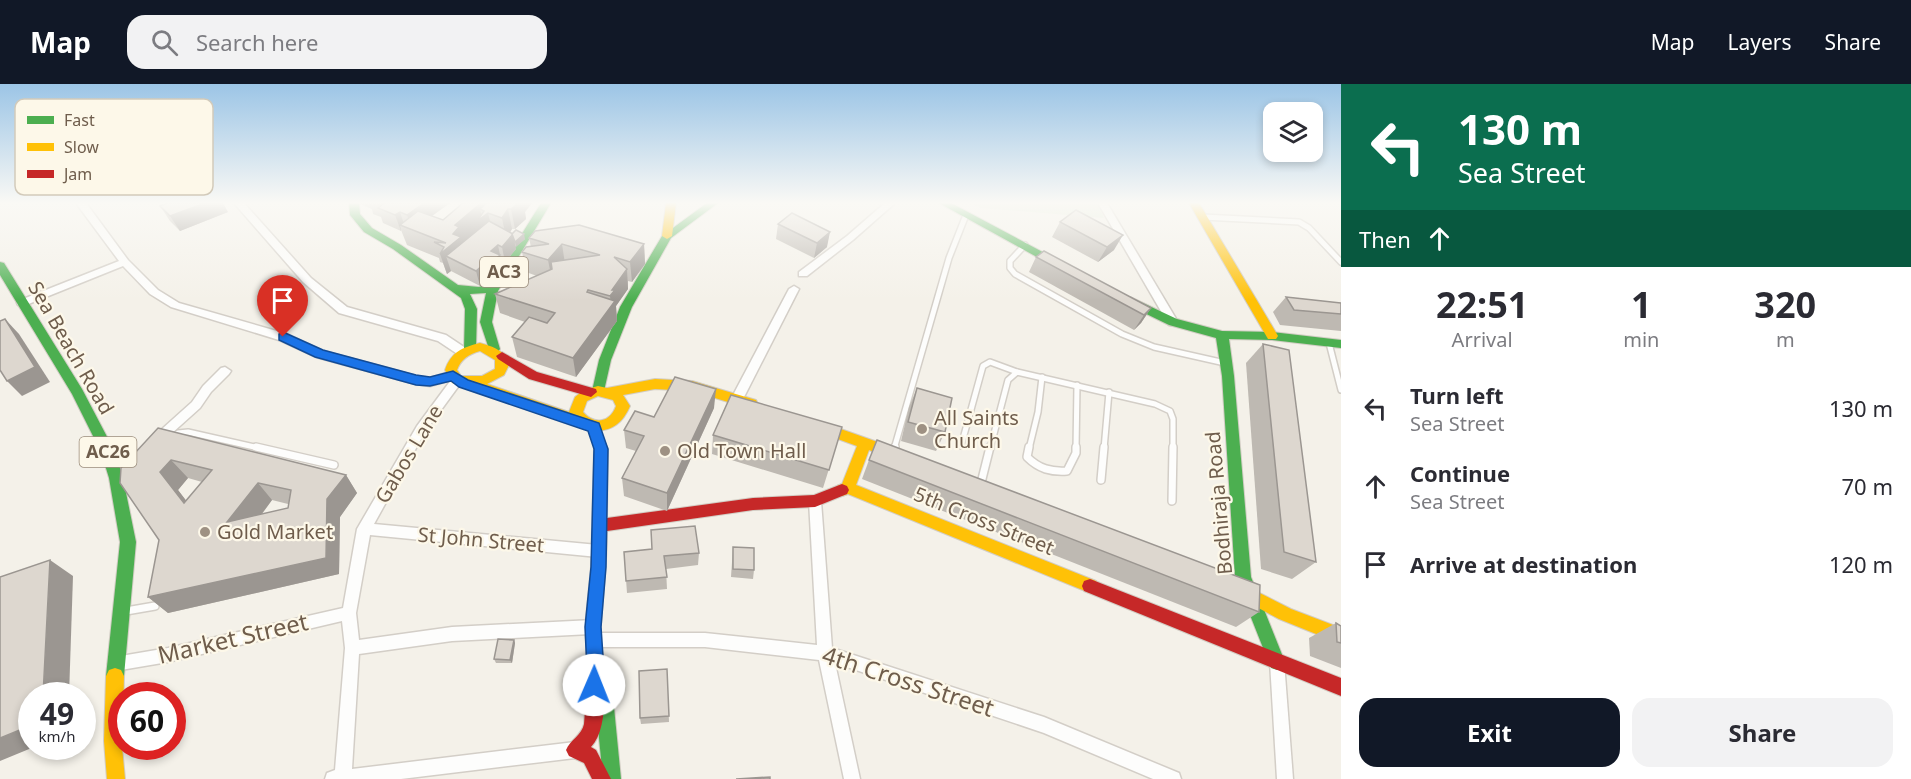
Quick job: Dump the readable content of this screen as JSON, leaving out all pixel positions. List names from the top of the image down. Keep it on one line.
{"streets":{"main road":["AC3","Sea Beach Road","AC26","Bodhiraja Road","5th Cross Street"],"street":["Gabos Lane","St John Street","Market Street","4th Cross Street"]},"crossings":[["AC3","Gabos Lane"],["Sea Beach Road","Market Street"],["Gabos Lane","St John Street"],["Gabos Lane","Market Street"],["Gabos Lane","4th Cross Street"],["Bodhiraja Road","5th Cross Street"]],"places":["All Saints Church","Old Town Hall","Gold Market"],"legend":["Fast","Slow","Jam"],"page":{"header":"Map","search":"Search here","nav":["Map","Layers","Share"],"turn":["130 m","Sea Street"],"then":"Then","eta":["22:51","Arrival","1","min","320","m"],"list":[{"name":"Turn left","note":"Sea Street","value":"130 m"},{"name":"Continue","note":"Sea Street","value":"70 m"},{"name":"Arrive at destination","value":"120 m"}],"speed":"49 km/h","limit":"60","buttons":["Exit","Share"]}}
